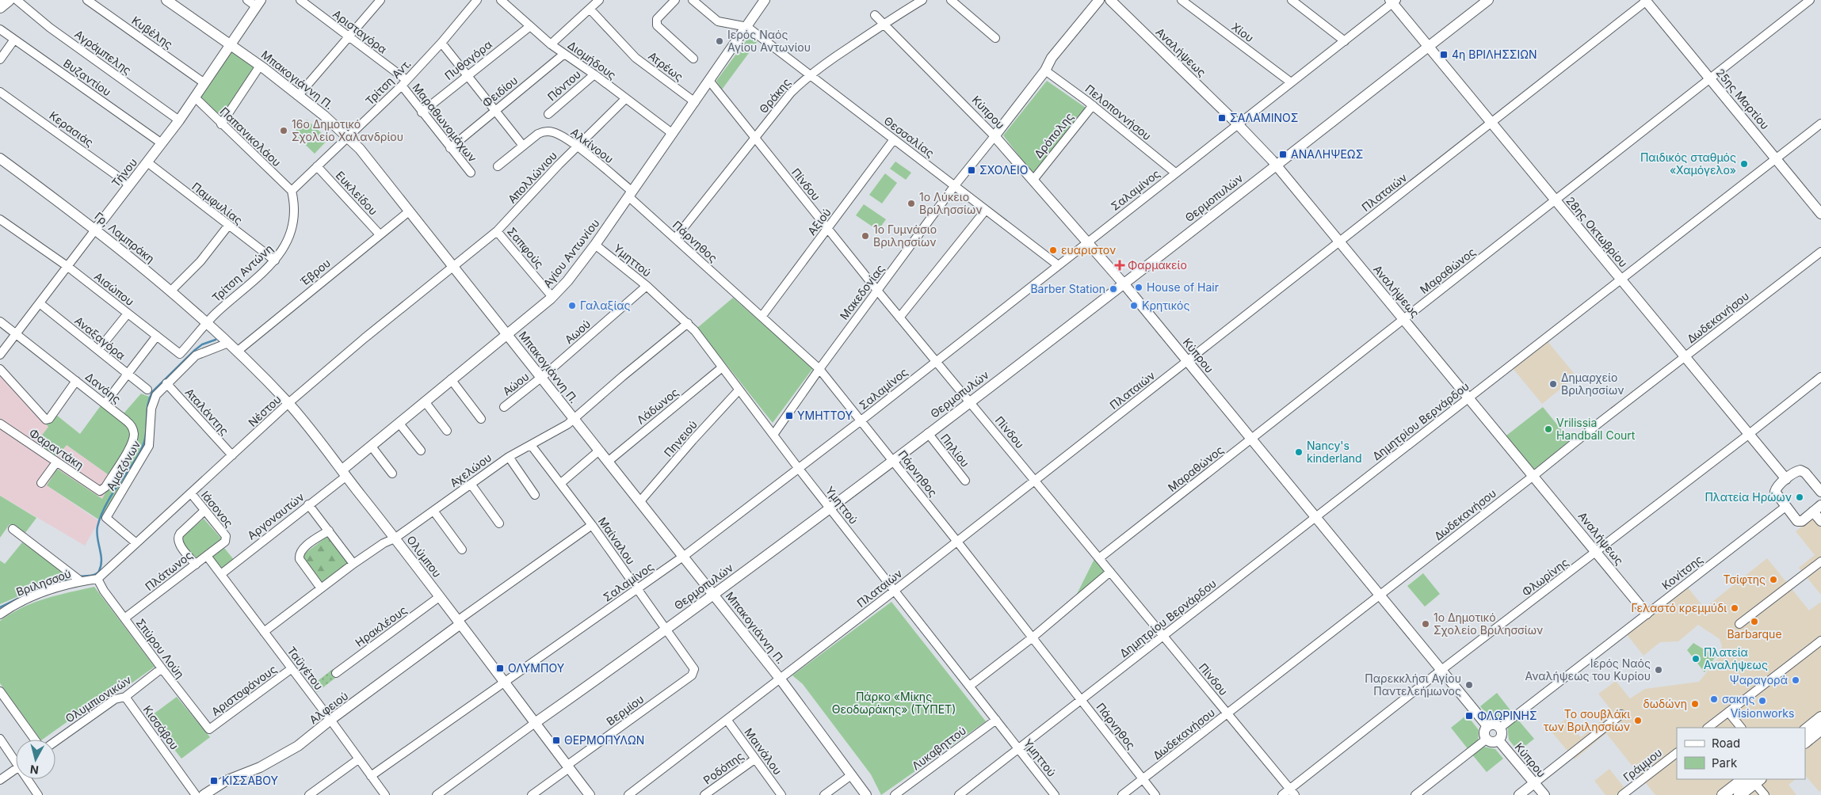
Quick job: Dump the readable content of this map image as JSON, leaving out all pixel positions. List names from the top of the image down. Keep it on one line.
{"streets":{"street":["Αρισταγόρα","Κυβέλης","Χίου","Αγράμπελης","Αναλήψεως","Πυθαγόρα","Διομήδους","Ατρέως","Βυζαντίου","Μπακογιάννη Π.","Τρίτση Αντ.","Πόντου","Φειδίου","Θράκης","25ης Μαρτίου","Κύπρου","Πελοποννήσου","Μαραθωνομάχων","Κερασιάς","Δρόπολης","Παπανικολάου","Θεσσαλίας","Αλκίνοου","Τήνου","Απολλώνιου","Πίνδου","Σαλαμίνος","Πλαταιών","Ευκλείδου","Θερμοπυλών","Παμφυλίας","Αξιού","28ης Οκτωβρίου","Γρ, Λαμπράκη","Πάρνηθος","Σαπφούς","Αγίου Αντωνίου","Υμηττού","Μαραθώνος","Έβρου","Τρίτση Αντώνη","Αισώπου","Μακεδονίας","Δωδεκανήσου","Αωού","Αναξαγόρα","Αώου","Δανάης","Λάδωνος","Νέστου","Αταλάντης","Δημητρίου Βερνάρδου","Πηνειού","Φαραντάκη","Πηλίου","Αμαζόνων","Αχελώου","Ιάσονος","Αργοναυτών","Μαίναλου","Ολύμπου","Πλάτωνος","Κονίτσης","Φλωρίνης","Βριλησσού","Ηρακλέους","Σπύρου Λούη","Ταϋγέτου","Αριστοφάνους","Ολυμπιονικών","Αλφειού","Βερμίου","Κισσάβου","Λυκαβηττού","Μαινάλου","Γράμμου","Ροδόπης"]},"crossings":[["Αρισταγόρα","Τρίτση Αντ."],["Αρισταγόρα","Μαραθωνομάχων"],["Κυβέλης","Τήνου"],["Χίου","Σαλαμίνος"],["Αγράμπελης","Τήνου"],["Αναλήψεως","Σαλαμίνος"],["Αναλήψεως","Πλαταιών"],["Αναλήψεως","Θερμοπυλών"],["Αναλήψεως","Μαραθώνος"],["Αναλήψεως","Δωδεκανήσου"],["Αναλήψεως","Δημητρίου Βερνάρδου"],["Αναλήψεως","Κονίτσης"],["Αναλήψεως","Φλωρίνης"],["Πυθαγόρα","Διομήδους"],["Πυθαγόρα","Μαραθωνομάχων"],["Διομήδους","Πόντου"],["Διομήδους","Φειδίου"],["Διομήδους","Απολλώνιου"],["Διομήδους","Αγίου Αντωνίου"],["Ατρέως","Αγίου Αντωνίου"],["Βυζαντίου","Τήνου"],["Μπακογιάννη Π.","Τρίτση Αντ."],["Μπακογιάννη Π.","Τήνου"],["Μπακογιάννη Π.","Απολλώνιου"],["Μπακογιάννη Π.","Σαλαμίνος"],["Μπακογιάννη Π.","Πλαταιών"],["Μπακογιάννη Π.","Θερμοπυλών"],["Μπακογιάννη Π.","Αγίου Αντωνίου"],["Μπακογιάννη Π.","Έβρου"],["Μπακογιάννη Π.","Αωού"],["Μπακογιάννη Π.","Αώου"],["Μπακογιάννη Π.","Λάδωνος"],["Μπακογιάννη Π.","Νέστου"],["Μπακογιάννη Π.","Πηνειού"],["Μπακογιάννη Π.","Αχελώου"],["Τρίτση Αντ.","Μαραθωνομάχων"],["Τρίτση Αντ.","Παπανικολάου"],["Τρίτση Αντ.","Ευκλείδου"],["Τρίτση Αντ.","Τρίτση Αντώνη"],["Φειδίου","Μαραθωνομάχων"],["Θράκης","Κύπρου"],["Θράκης","Θεσσαλίας"],["Θράκης","Πίνδου"],["Θράκης","Πάρνηθος"],["25ης Μαρτίου","Πλαταιών"],["25ης Μαρτίου","Μαραθώνος"],["25ης Μαρτίου","Δημητρίου Βερνάρδου"],["Κύπρου","Δρόπολης"],["Κύπρου","Σαλαμίνος"],["Κύπρου","Πλαταιών"],["Κύπρου","Θερμοπυλών"],["Κύπρου","Μαραθώνος"],["Κύπρου","Μακεδονίας"],["Κύπρου","Δωδεκανήσου"],["Κύπρου","Δημητρίου Βερνάρδου"],["Κύπρου","Κονίτσης"],["Κύπρου","Φλωρίνης"],["Πελοποννήσου","Δρόπολης"],["Πελοποννήσου","Σαλαμίνος"],["Πελοποννήσου","Μακεδονίας"],["Κερασιάς","Τήνου"],["Παπανικολάου","Τήνου"],["Παπανικολάου","Τρίτση Αντώνη"],["Θεσσαλίας","Σαλαμίνος"],["Θεσσαλίας","Αξιού"],["Θεσσαλίας","Αγίου Αντωνίου"],["Θεσσαλίας","Μακεδονίας"],["Αλκίνοου","Απολλώνιου"],["Αλκίνοου","Πάρνηθος"],["Αλκίνοου","Αγίου Αντωνίου"],["Τήνου","Παμφυλίας"],["Τήνου","Γρ, Λαμπράκη"],["Τήνου","Αισώπου"],["Τήνου","Αναξαγόρα"],["Τήνου","Δανάης"],["Απολλώνιου","Σαπφούς"],["Απολλώνιου","Νέστου"],["Πίνδου","Σαλαμίνος"],["Πίνδου","Πλαταιών"],["Πίνδου","Θερμοπυλών"],["Πίνδου","Αξιού"],["Πίνδου","Αγίου Αντωνίου"],["Πίνδου","Μαραθώνος"],["Πίνδου","Μακεδονίας"],["Πίνδου","Δωδεκανήσου"],["Πίνδου","Δημητρίου Βερνάρδου"],["Πίνδου","Φλωρίνης"],["Σαλαμίνος","28ης Οκτωβρίου"],["Σαλαμίνος","Πάρνηθος"],["Σαλαμίνος","Υμηττού"],["Σαλαμίνος","Μαίναλου"],["Σαλαμίνος","Ολύμπου"],["Σαλαμίνος","Ταϋγέτου"],["Πλαταιών","28ης Οκτωβρίου"],["Πλαταιών","Πάρνηθος"],["Πλαταιών","Υμηττού"],["Πλαταιών","Μαινάλου"],["Ευκλείδου","Έβρου"],["Θερμοπυλών","28ης Οκτωβρίου"],["Θερμοπυλών","Πάρνηθος"],["Θερμοπυλών","Υμηττού"],["Θερμοπυλών","Πηλίου"],["Θερμοπυλών","Μαίναλου"],["Θερμοπυλών","Ολύμπου"],["Παμφυλίας","Τρίτση Αντώνη"],["Αξιού","Πάρνηθος"],["28ης Οκτωβρίου","Μαραθώνος"],["28ης Οκτωβρίου","Δωδεκανήσου"],["28ης Οκτωβρίου","Δημητρίου Βερνάρδου"],["28ης Οκτωβρίου","Φλωρίνης"],["Γρ, Λαμπράκη","Τρίτση Αντώνη"],["Γρ, Λαμπράκη","Αισώπου"],["Γρ, Λαμπράκη","Αμαζόνων"],["Γρ, Λαμπράκη","Ολύμπου"],["Πάρνηθος","Αγίου Αντωνίου"],["Πάρνηθος","Μακεδονίας"],["Πάρνηθος","Δωδεκανήσου"],["Πάρνηθος","Δημητρίου Βερνάρδου"],["Σαπφούς","Αγίου Αντωνίου"],["Αγίου Αντωνίου","Υμηττού"],["Αγίου Αντωνίου","Αργοναυτών"],["Αγίου Αντωνίου","Ολύμπου"],["Υμηττού","Μακεδονίας"],["Υμηττού","Αωού"],["Υμηττού","Λάδωνος"],["Υμηττού","Δημητρίου Βερνάρδου"],["Υμηττού","Πηνειού"],["Υμηττού","Αχελώου"],["Υμηττού","Λυκαβηττού"],["Έβρου","Ολύμπου"],["Τρίτση Αντώνη","Αισώπου"],["Αωού","Αώου"],["Δανάης","Φαραντάκη"],["Νέστου","Αταλάντης"],["Νέστου","Αμαζόνων"],["Νέστου","Ιάσονος"],["Νέστου","Ολύμπου"],["Νέστου","Βριλησσού"],["Νέστου","Σπύρου Λούη"],["Αταλάντης","Αμαζόνων"],["Αμαζόνων","Ολύμπου"],["Αχελώου","Μαίναλου"],["Αχελώου","Ολύμπου"],["Αχελώου","Ταϋγέτου"],["Ιάσονος","Πλάτωνος"],["Αργοναυτών","Ολύμπου"],["Αργοναυτών","Ταϋγέτου"],["Μαίναλου","Αλφειού"],["Μαίναλου","Βερμίου"],["Ολύμπου","Ηρακλέους"],["Ολύμπου","Αλφειού"],["Ολύμπου","Βερμίου"],["Πλάτωνος","Σπύρου Λούη"],["Πλάτωνος","Ταϋγέτου"],["Βριλησσού","Σπύρου Λούη"],["Σπύρου Λούη","Αριστοφάνους"],["Σπύρου Λούη","Ολυμπιονικών"],["Ταϋγέτου","Αριστοφάνους"],["Ταϋγέτου","Αλφειού"],["Ολυμπιονικών","Κισσάβου"],["Μαινάλου","Ροδόπης"]],"parks":["Πάρκο «Μίκης Θεοδωράκης» (ΤΥΠΕΤ)"],"places":{"other":["Ιερός Ναός Αγίου Αντωνίου","16ο Δημοτικό Σχολείο Χαλανδρίου","Παιδικός σταθμός «Χαμόγελο»","1o Λύκειο Βριλησσίων","1ο Γυμνάσιο Βριλησσίων","ευαριστον","House of Hair","Barber Station","Γαλαξίας","Κρητικός","Δημαρχείο Βριλησσίων","Vrilissia Handball Court","Nancy's kinderland","Πλατεία Ηρώων","Τσίφτης","Γελαστό κρεμμύδι","Barbarque","1ο Δημοτικό Σχολείο Βριλησσίων","Πλατεία Αναλήψεως","Ιερός Ναός Αναλήψεως του Κυρίου","Ψαραγορά","Παρεκκλήσι Αγίου Παντελεήμωνος","σακης","Visionworks","δωδώνη","Το σουβλάκι των Βριλησσίων"],"transit":["4η ΒΡΙΛΗΣΣΙΩΝ","ΣΑΛΑΜΙΝΟΣ","ΑΝΑΛΗΨΕΩΣ","ΣΧΟΛΕΙΟ","ΥΜΗΤΤΟΥ","ΟΛΥΜΠΟΥ","ΦΛΩΡΙΝΗΣ","ΘΕΡΜΟΠΥΛΩΝ","ΚΙΣΣΑΒΟΥ"],"health":["Φαρμακείο"]},"legend":["Road","Park"],"north":"bottom"}
